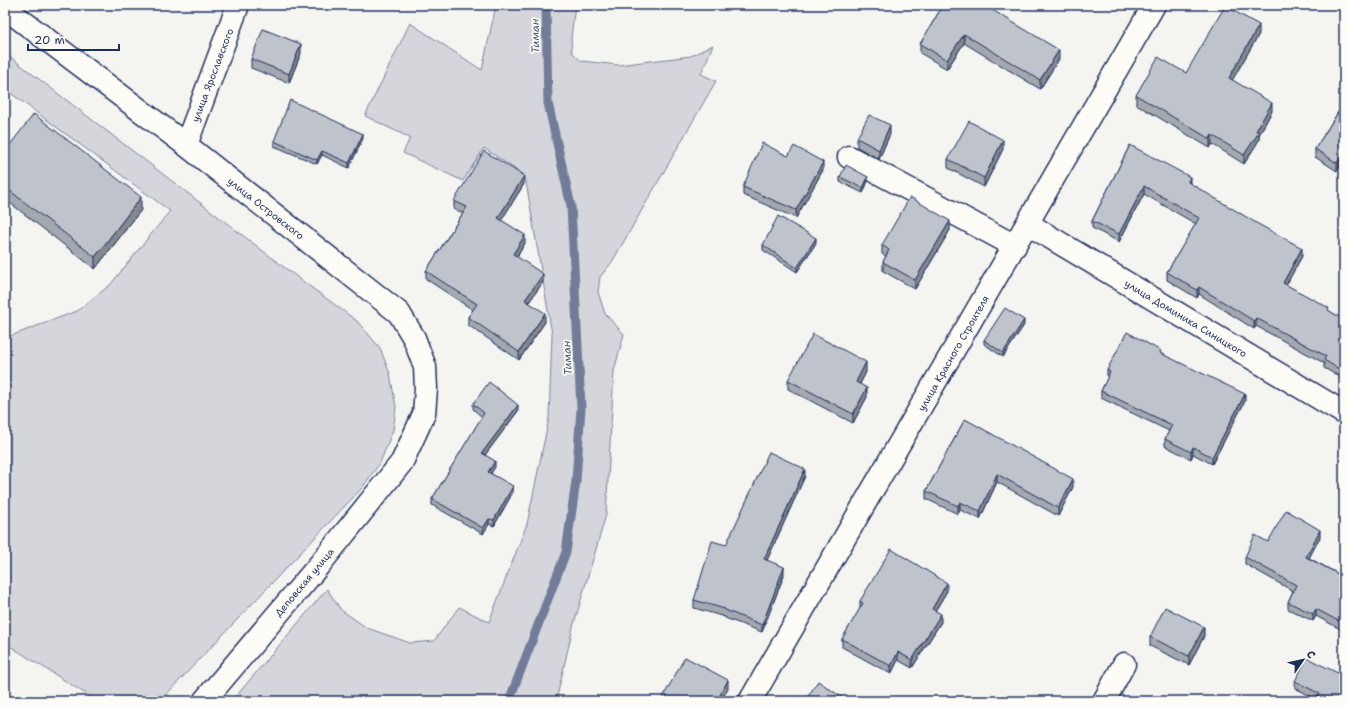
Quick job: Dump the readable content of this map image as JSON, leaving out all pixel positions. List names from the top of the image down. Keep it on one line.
{"streets":{"street":["улица Ярославского","улица Островского","улица Доминика Синицкого","улица Красного Строителя","Деповская улица"]},"crossings":[["улица Ярославского","улица Островского"],["улица Островского","Деповская улица"],["улица Доминика Синицкого","улица Красного Строителя"]],"water":["Тиман"],"scale_bar":"20 m","north":"top right"}
